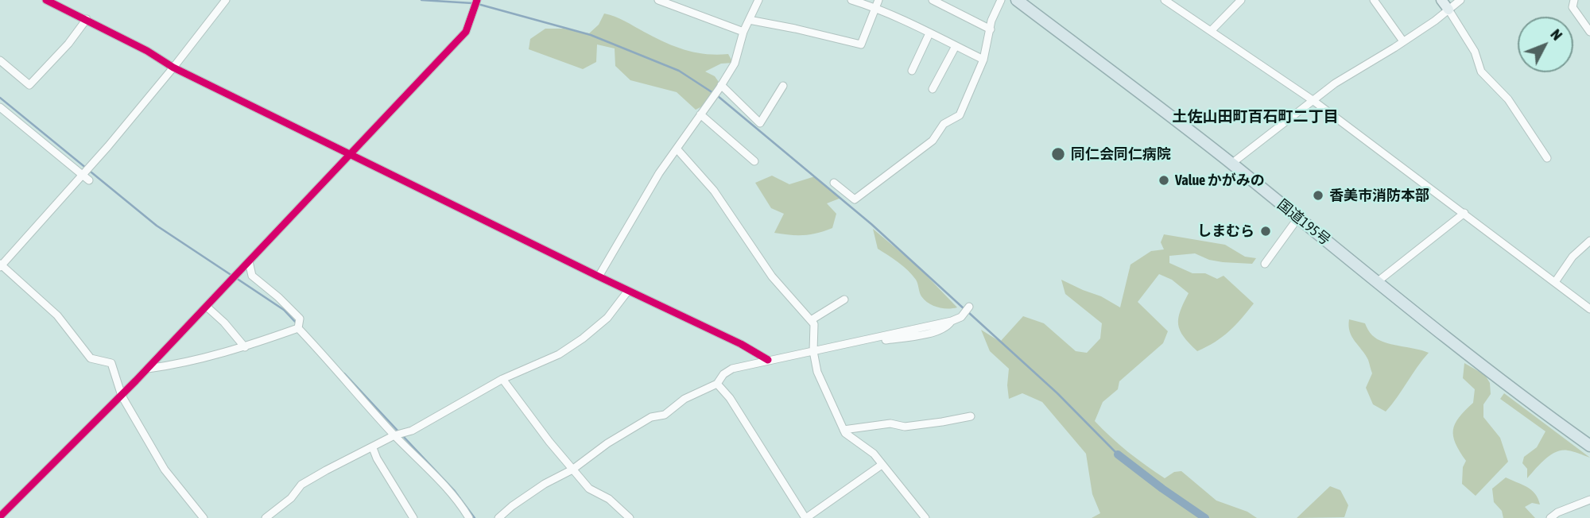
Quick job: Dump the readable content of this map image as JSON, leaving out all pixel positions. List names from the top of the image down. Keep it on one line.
{"streets":{"highway":["国道195号"]},"districts":["土佐山田町百石町二丁目"],"places":["同仁会同仁病院","Value かがみの","香美市消防本部","しまむら"],"north":"top right"}
